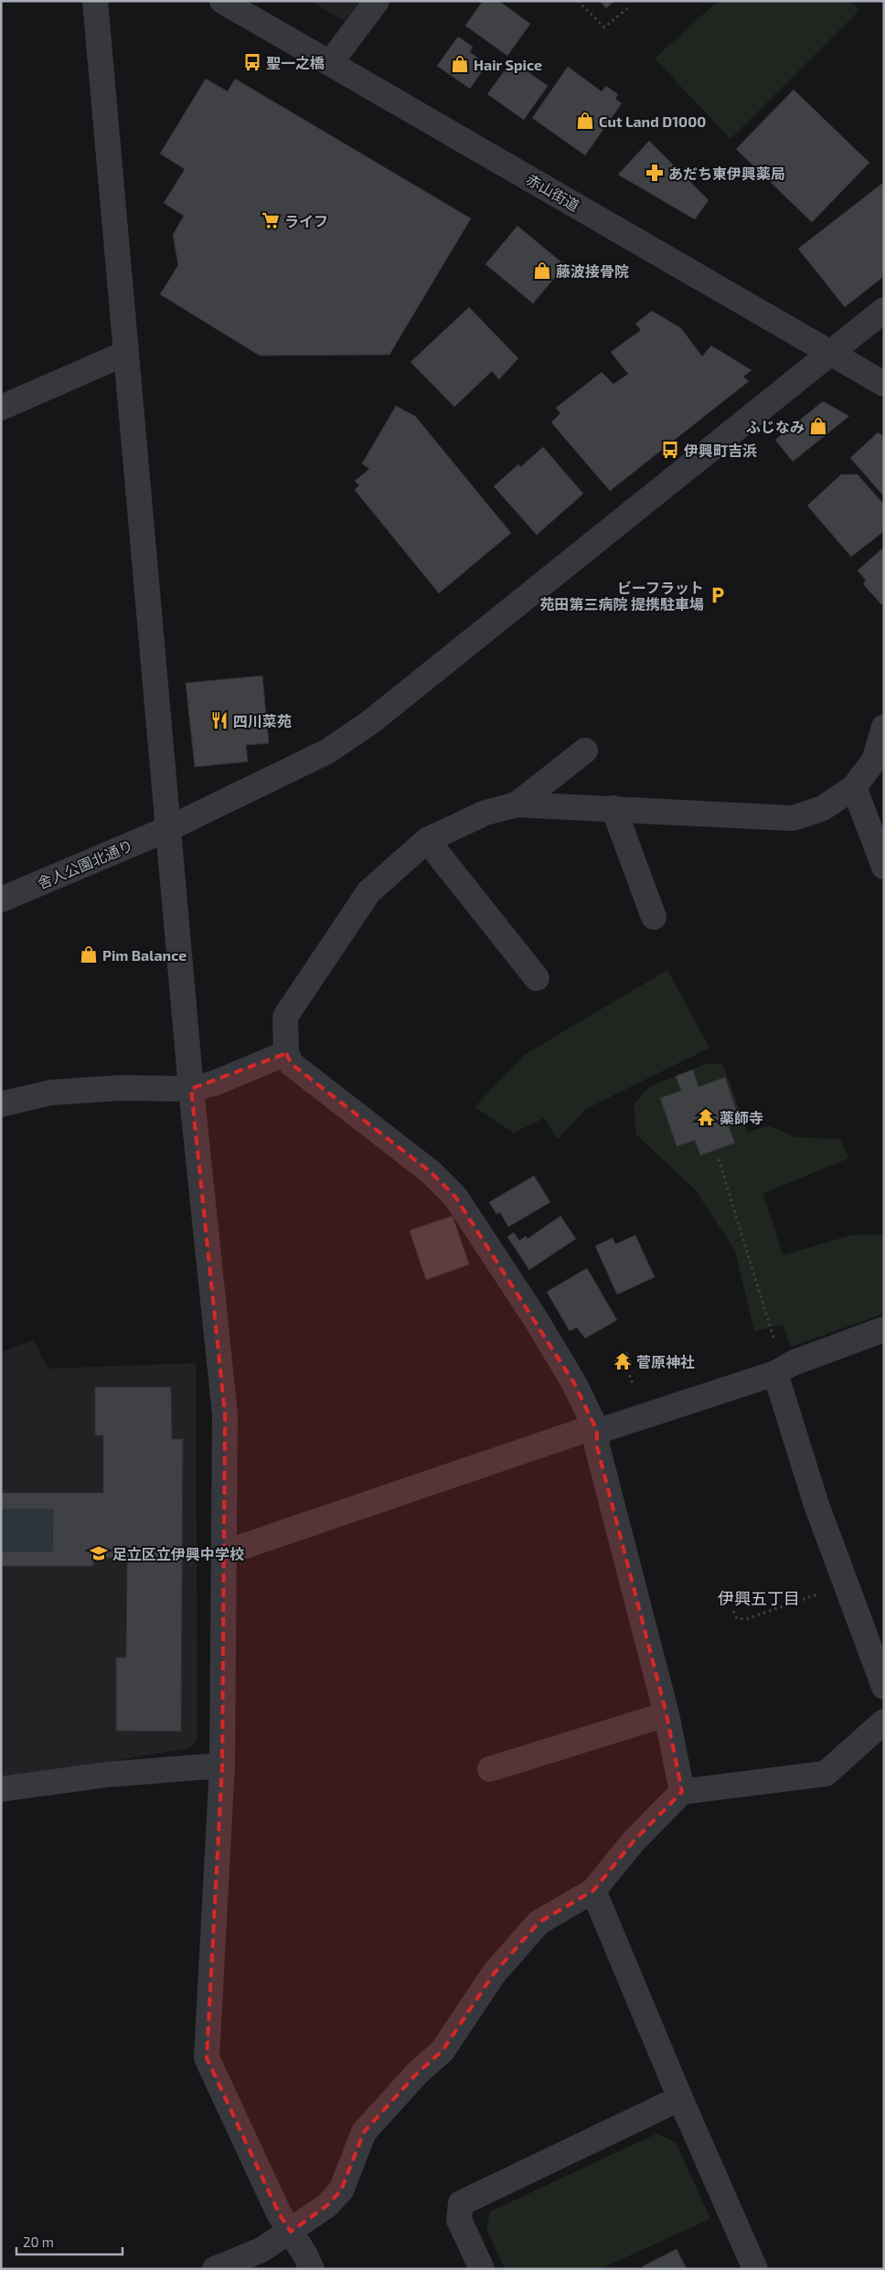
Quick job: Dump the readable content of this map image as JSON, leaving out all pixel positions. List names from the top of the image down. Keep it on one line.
{"streets":{"street":["赤山街道","舎人公園北通り"]},"crossings":[["赤山街道","舎人公園北通り"]],"districts":["伊興五丁目"],"places":{"bus stop":["聖一之橋","伊興町吉浜"],"shop":["Hair Spice","Cut Land D1000","藤波接骨院","ふじなみ","Pim Balance"],"pharmacy":["あだち東伊興薬局"],"supermarket":["ライフ"],"parking":["ビーフラット 苑田第三病院 提携駐車場"],"restaurant":["四川菜苑"],"temple":["薬師寺","菅原神社"],"school or university":["足立区立伊興中学校"]},"scale_bar":"20 m"}
